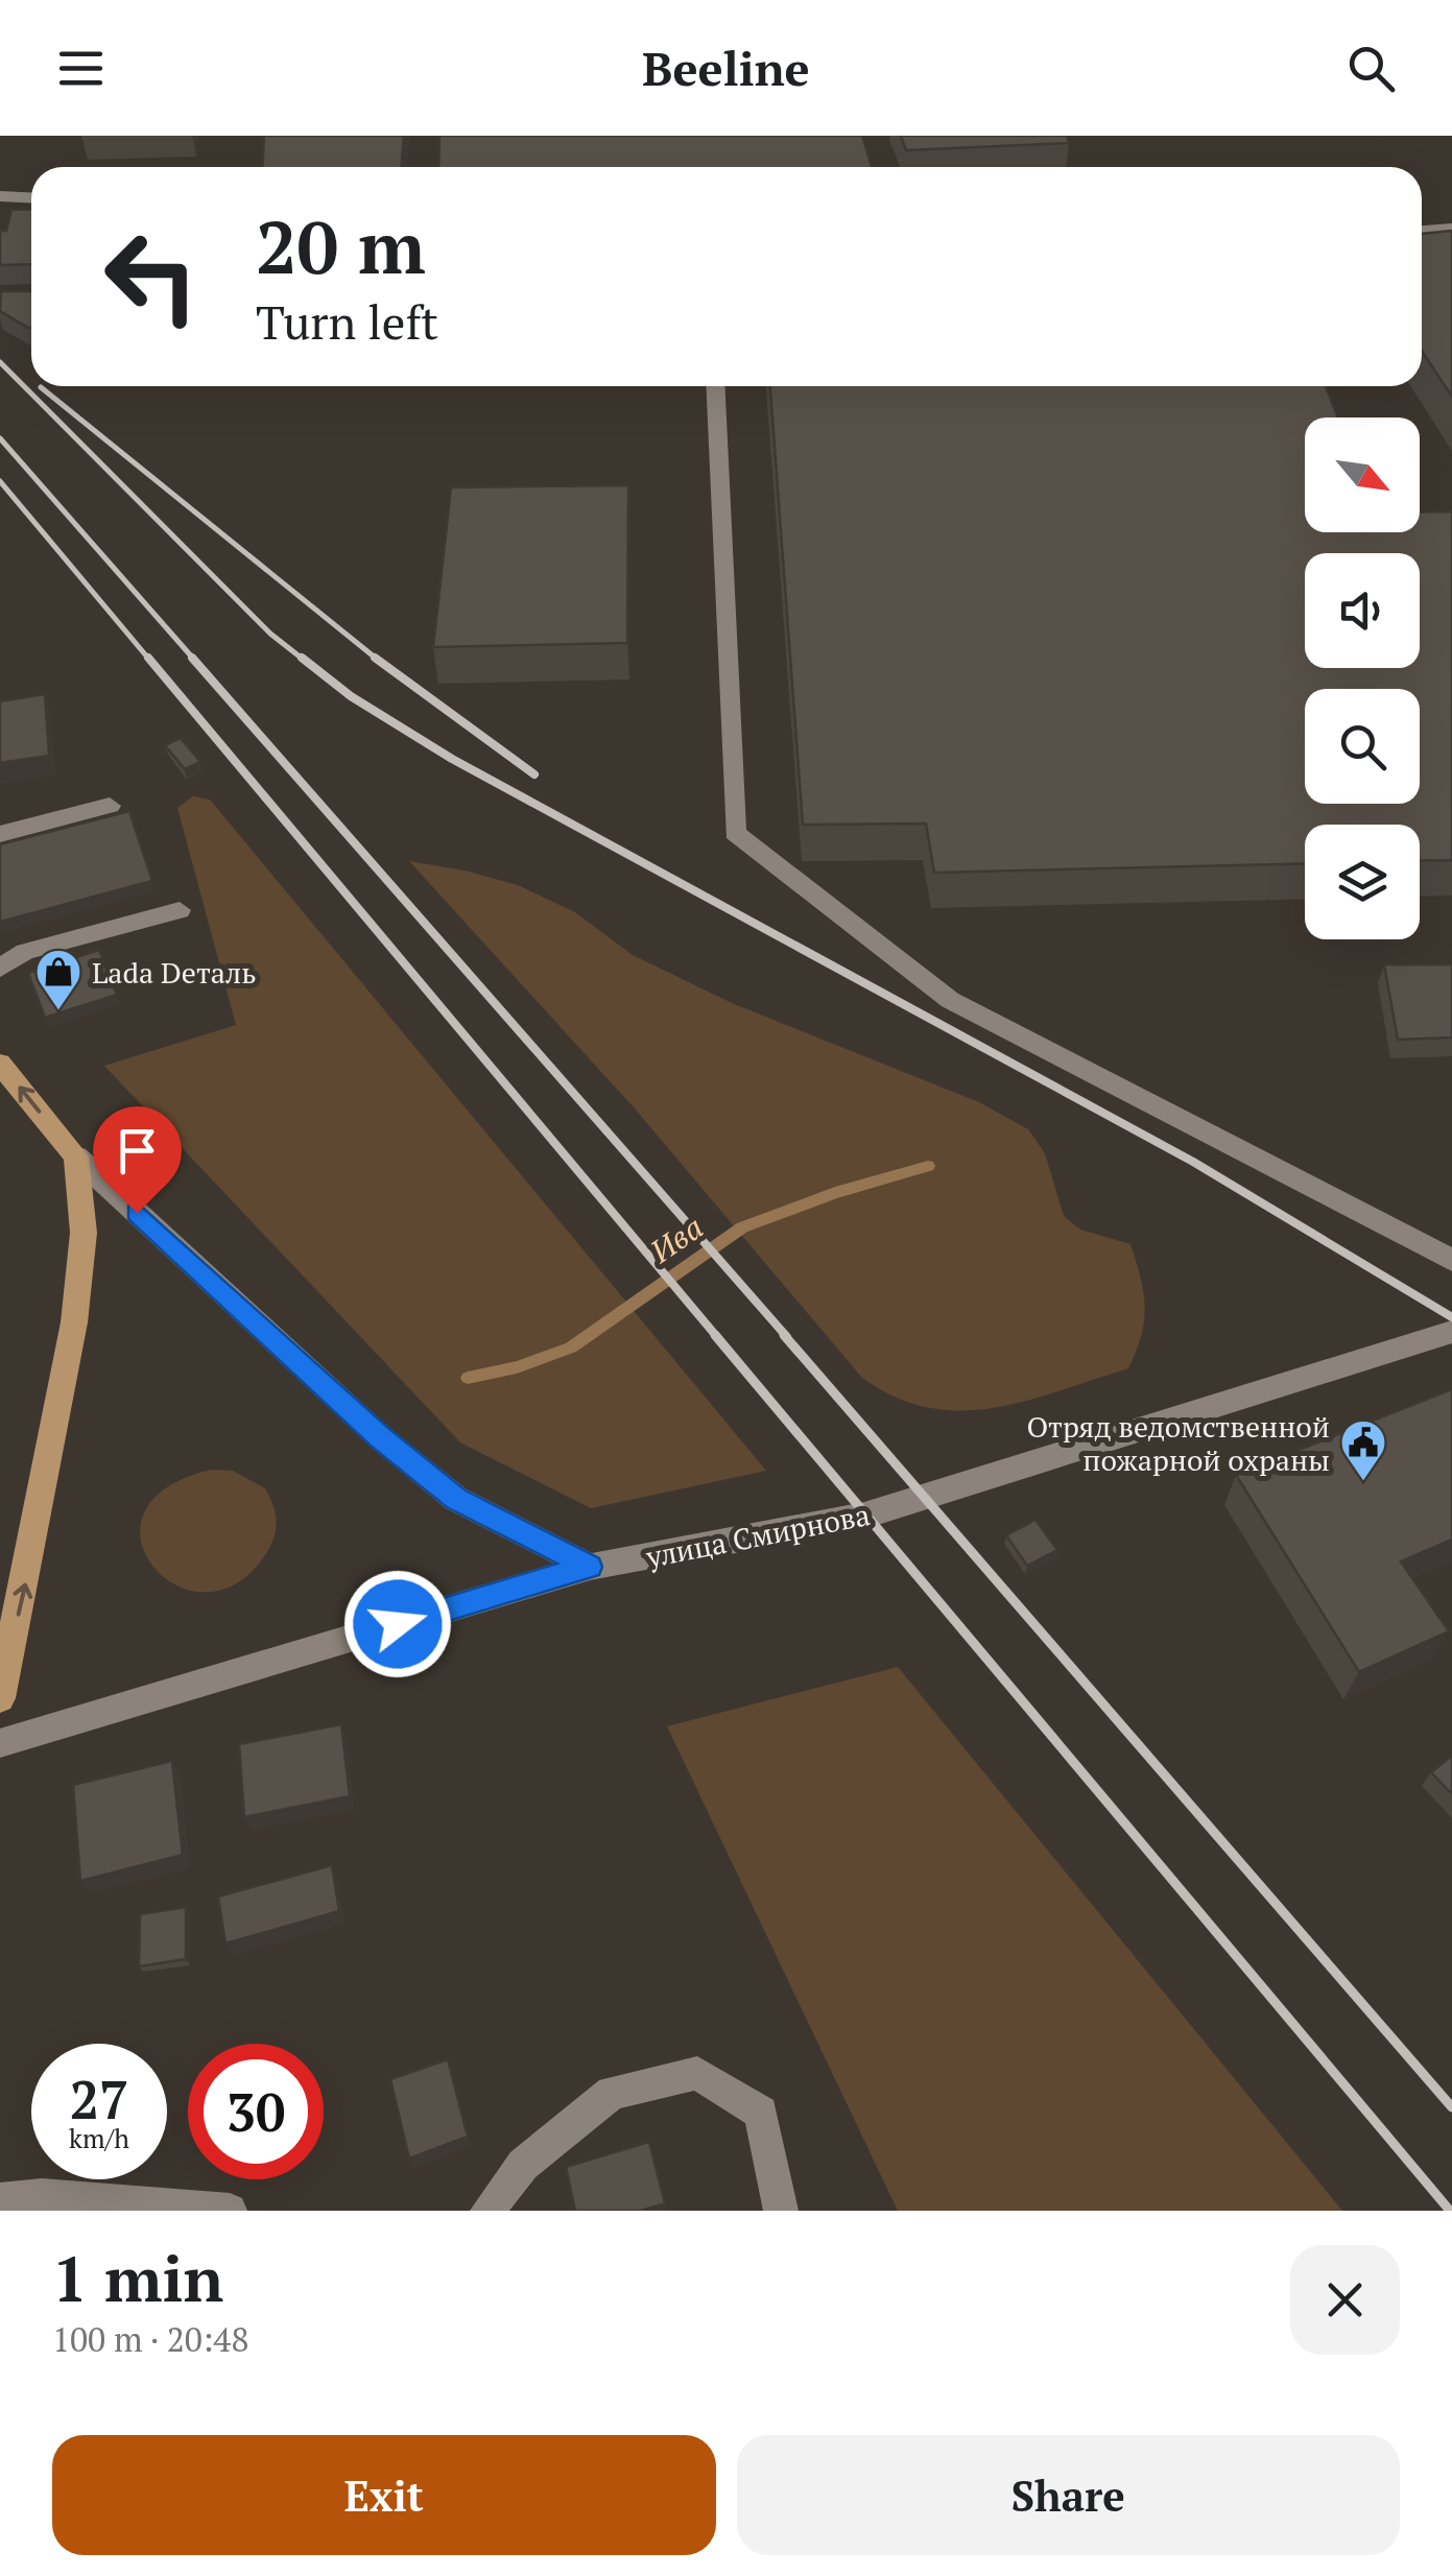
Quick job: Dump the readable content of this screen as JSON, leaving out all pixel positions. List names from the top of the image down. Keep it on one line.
{"streets":{"street":["улица Смирнова"]},"water":["Ива"],"places":{"shop":["Lada Dеталь"],"public building":["Отряд ведомственной пожарной охраны"]},"north":"bottom right","page":{"header":"Beeline","turn":["20 m","Turn left"],"speed":"27 km/h","limit":"30","heading":["1 min","100 m · 20:48"],"buttons":["Exit","Share"]}}
